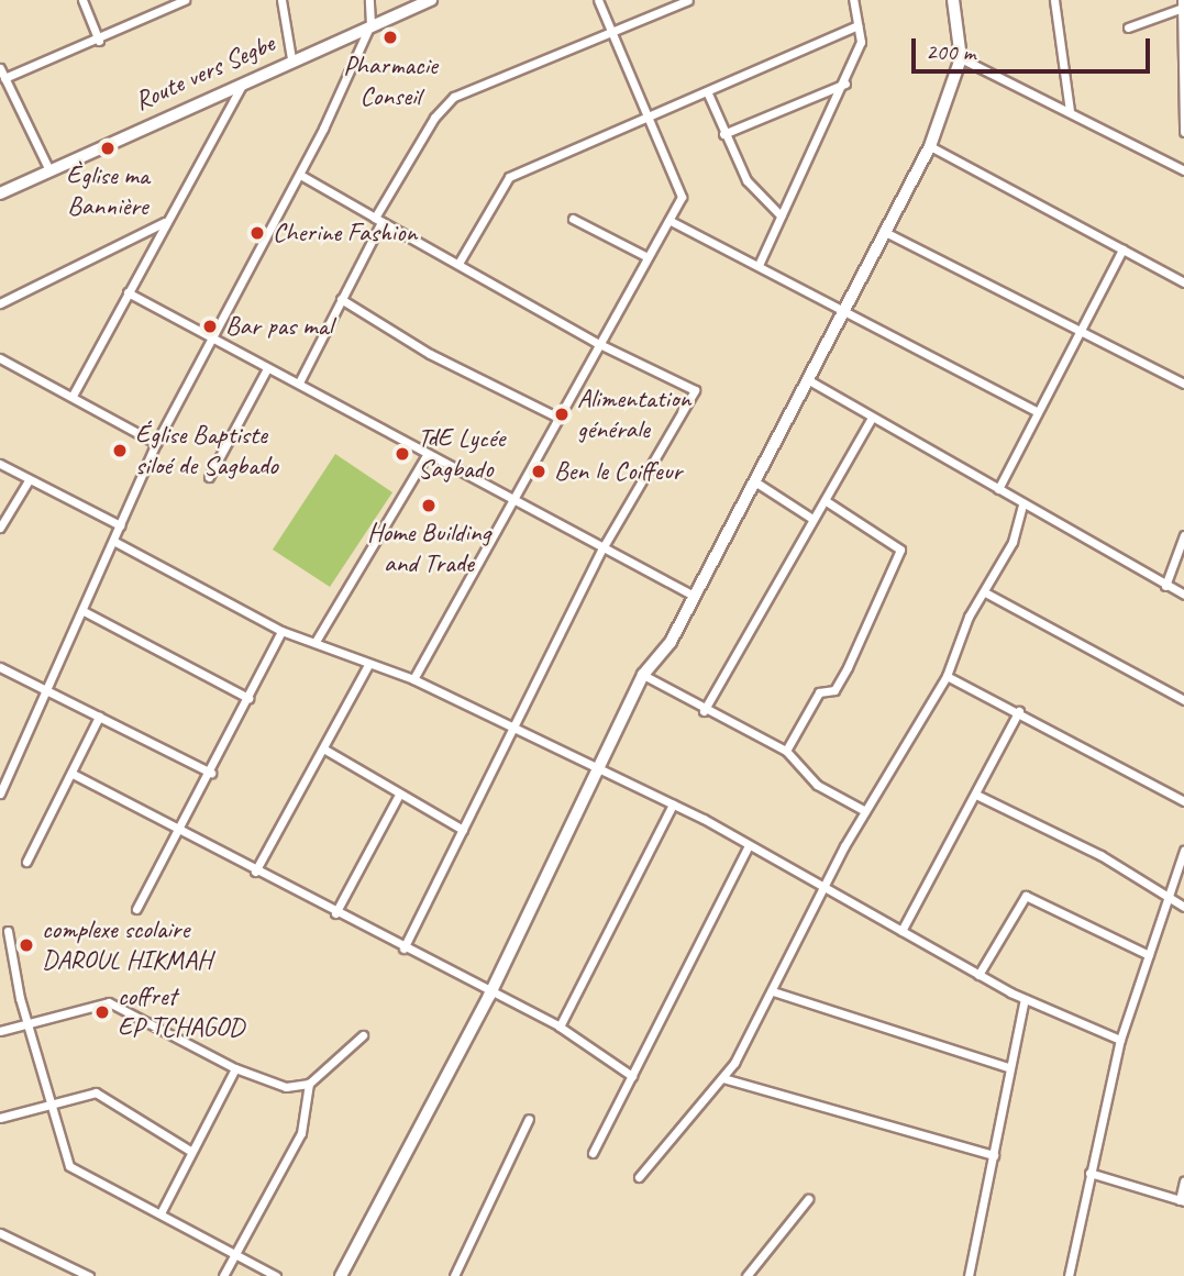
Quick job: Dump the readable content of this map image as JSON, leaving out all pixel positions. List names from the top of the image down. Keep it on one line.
{"streets":{"street":["Route vers Segbe"]},"places":["Pharmacie Conseil","Èglise ma Bannière","Cherine Fashion","Bar pas mal","Alimentation générale","Église Baptiste siloé de Sagbado","TdE Lycée Sagbado","Ben le Coiffeur","Home Building and Trade","complexe scolaire DAROUL HIKMAH","coffret EP TCHAGOD"],"scale_bar":"200 m"}
